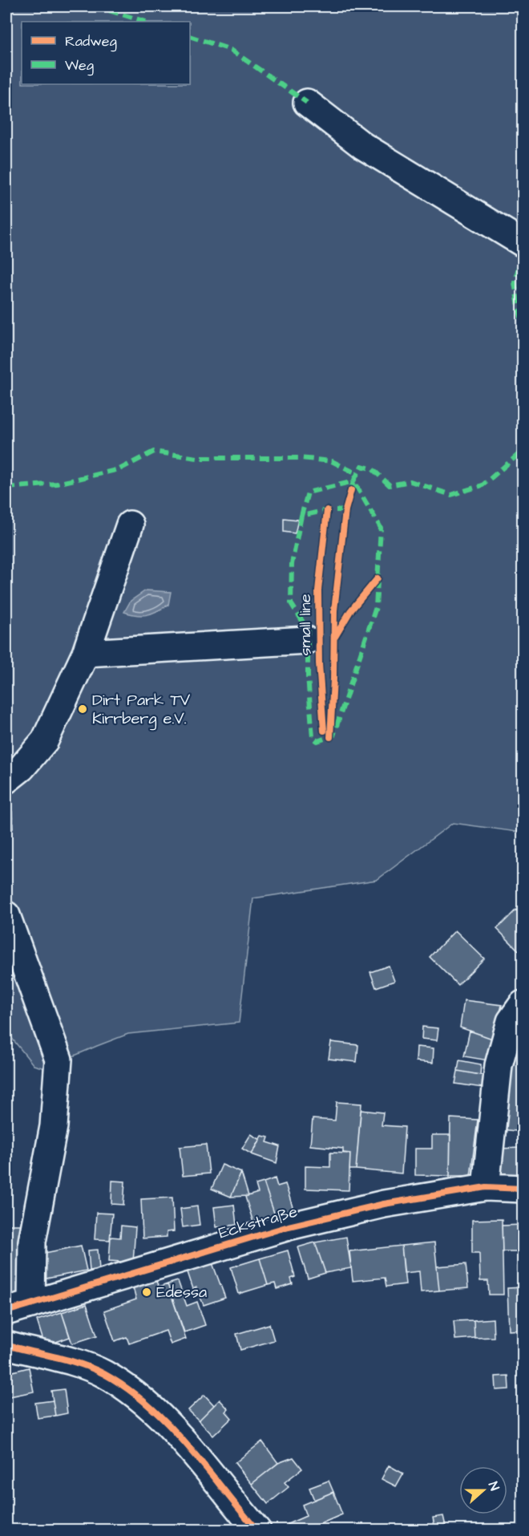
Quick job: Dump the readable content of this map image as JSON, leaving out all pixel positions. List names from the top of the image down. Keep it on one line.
{"streets":{"street":["Eckstraße"],"cycle path":["small line"]},"places":["Dirt Park TV Kirrberg e.V.","Edessa"],"legend":["Radweg","Weg"],"north":"right"}
